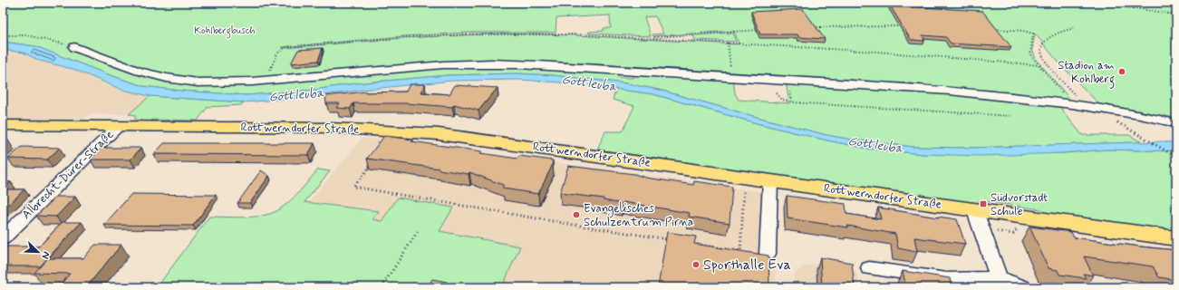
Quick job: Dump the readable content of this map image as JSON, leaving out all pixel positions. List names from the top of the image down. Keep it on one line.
{"streets":{"main road":["Rottwerndorfer Straße"],"street":["Albrecht-Dürer-Straße"]},"crossings":[["Rottwerndorfer Straße","Albrecht-Dürer-Straße"]],"water":["Gottleuba"],"parks":["Kohlbergbusch"],"places":{"other":["Stadion am Kohlberg","Evangelisches Schulzentrum Pirna","Sporthalle Eva"],"transit":["Südvorstadt Schule"]},"north":"bottom right"}
